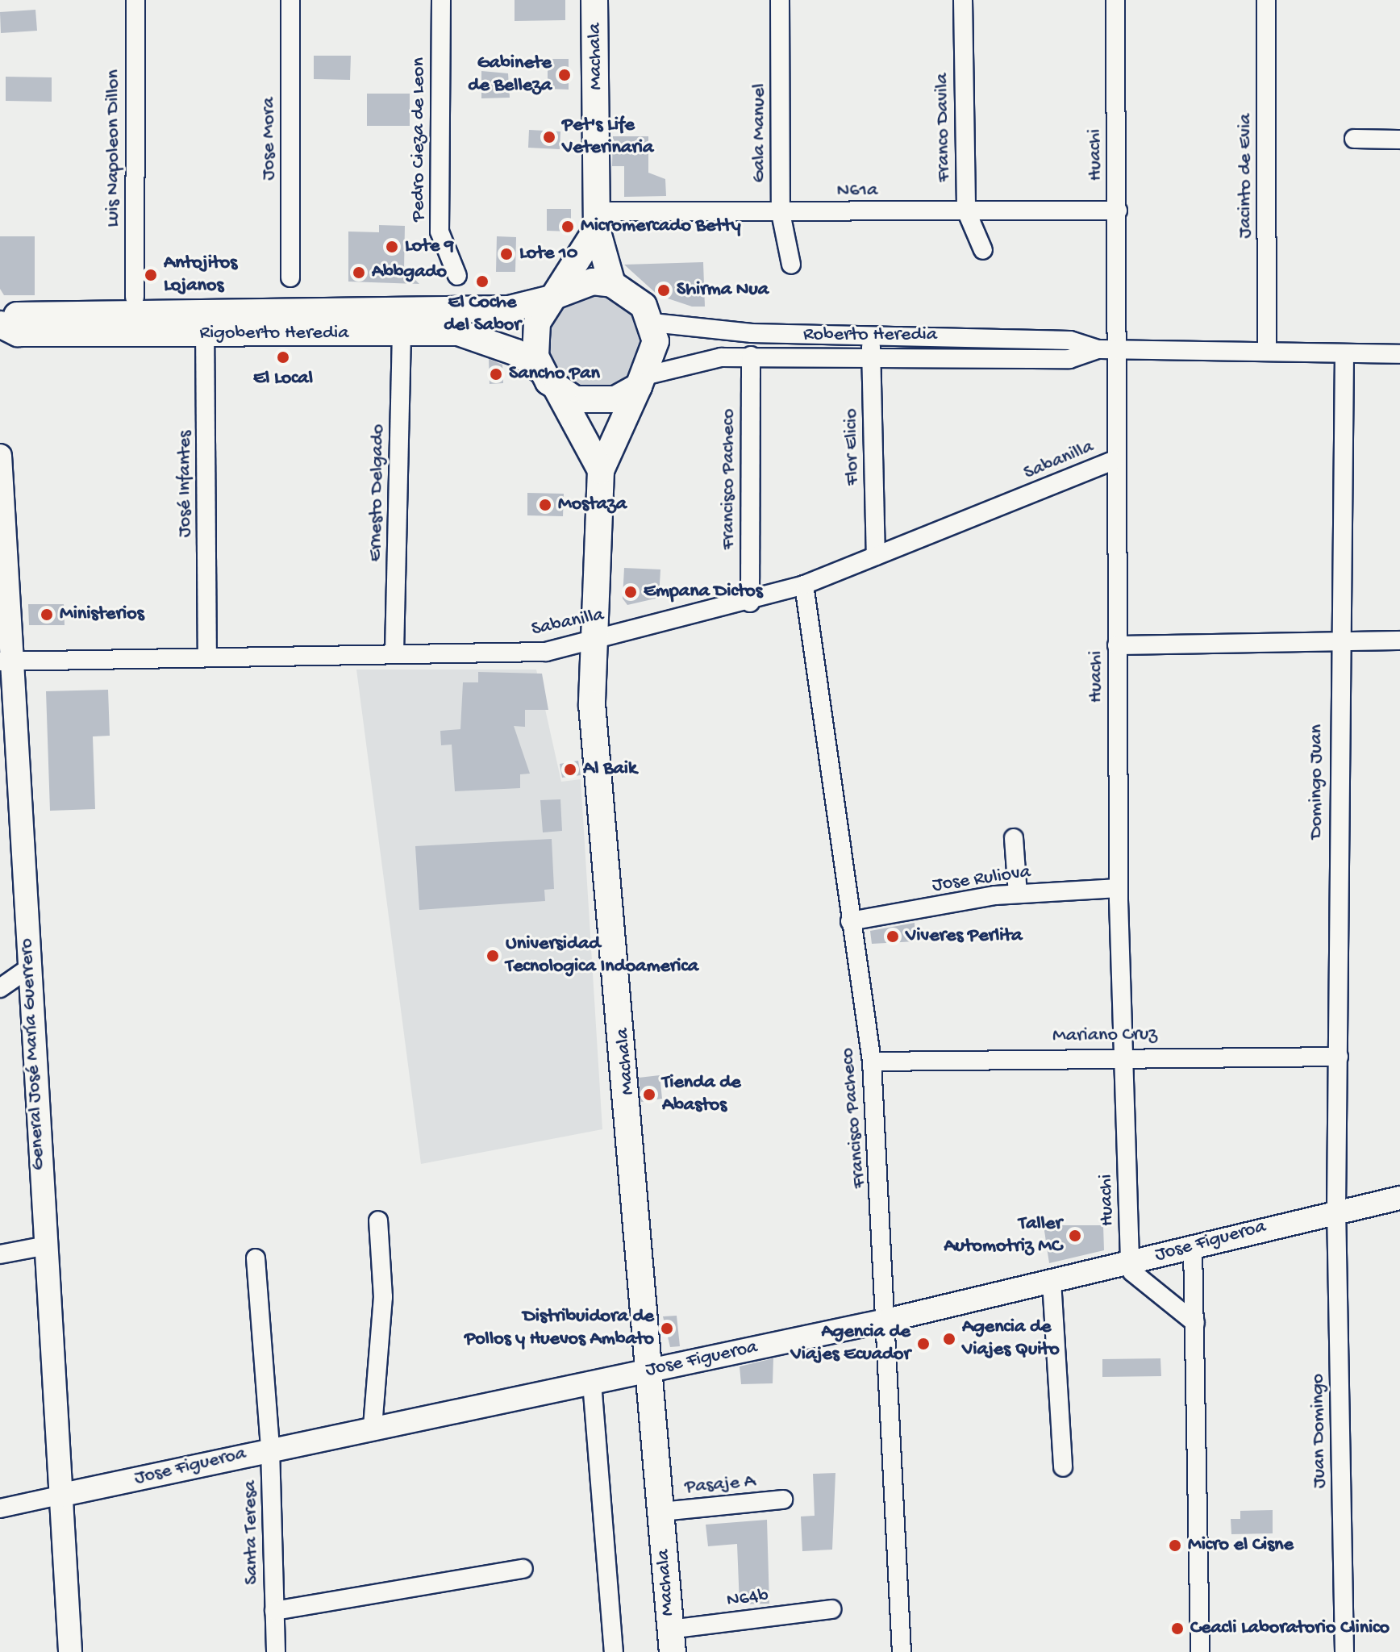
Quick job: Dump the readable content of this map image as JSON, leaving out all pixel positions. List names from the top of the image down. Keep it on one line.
{"streets":{"main road":["Machala","Rigoberto Heredia"],"street":["Franco Davila","Gala Manuel","Jose Mora","Pedro Cieza de Leon","Luis Napoleon Dillon","Huachi","Jacinto de Evia","N61a","Roberto Heredia","Flor Elicio","Sabanilla","Francisco Pacheco","José Infantes","Ernesto Delgado","Domingo Juan","Jose Ruliova","Mariano Cruz","General José María Guerrero","Jose Figueroa","Juan Domingo","Pasaje A","Santa Teresa","N64b"]},"crossings":[["Machala","N61a"],["Machala","Rigoberto Heredia"],["Machala","Roberto Heredia"],["Machala","Sabanilla"],["Machala","Jose Figueroa"],["Machala","Pasaje A"],["Machala","N64b"],["Franco Davila","N61a"],["Gala Manuel","N61a"],["Huachi","N61a"],["Huachi","Roberto Heredia"],["Huachi","Sabanilla"],["Huachi","Jose Ruliova"],["Huachi","Mariano Cruz"],["Huachi","Jose Figueroa"],["Jacinto de Evia","Roberto Heredia"],["Rigoberto Heredia","Roberto Heredia"],["Rigoberto Heredia","José Infantes"],["Rigoberto Heredia","Ernesto Delgado"],["Roberto Heredia","Flor Elicio"],["Roberto Heredia","Francisco Pacheco"],["Roberto Heredia","Domingo Juan"],["Flor Elicio","Sabanilla"],["Sabanilla","Francisco Pacheco"],["Sabanilla","José Infantes"],["Sabanilla","Ernesto Delgado"],["Sabanilla","General José María Guerrero"],["Francisco Pacheco","Jose Ruliova"],["Francisco Pacheco","Mariano Cruz"],["Francisco Pacheco","Jose Figueroa"],["Domingo Juan","Mariano Cruz"],["Domingo Juan","Jose Figueroa"],["Domingo Juan","Juan Domingo"],["General José María Guerrero","Jose Figueroa"],["Jose Figueroa","Juan Domingo"],["Jose Figueroa","Santa Teresa"]],"places":["Gabinete de Belleza","Pet's Life Veterinaria","Micromercado Betty","Lote 9","Lote 10","Abbgado","Antojitos Lojanos","El Coche del Sabor","Shirma Nua","El Local","Sancho Pan","Mostaza","Empana Dictos","Ministerios","Al Baik","Viveres Perlita","Universidad Tecnologica Indoamerica","Tienda de Abastos","Taller Automotriz MC","Distribuidora de Pollos y Huevos Ambato","Agencia de Viajes Quito","Agencia de Viajes Ecuador","Micro el Cisne","Ceacli Laboratorio Clinico"]}
